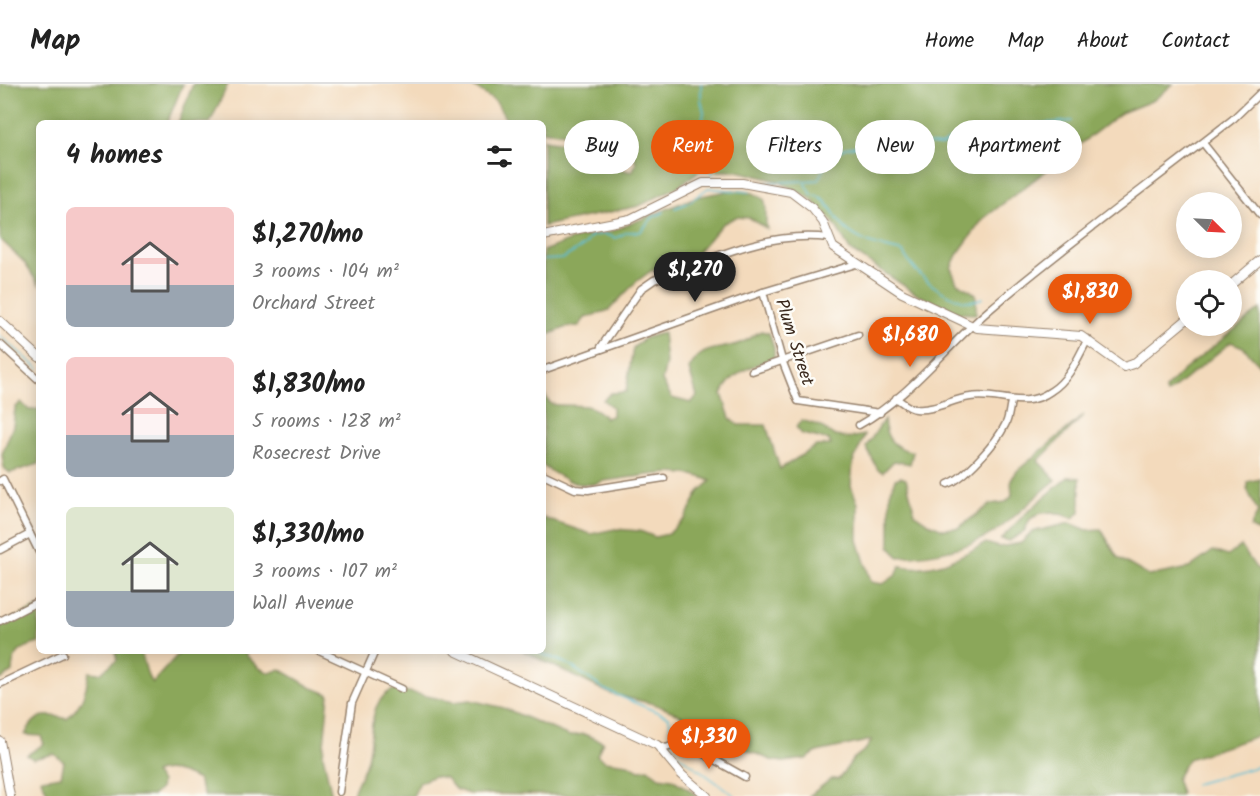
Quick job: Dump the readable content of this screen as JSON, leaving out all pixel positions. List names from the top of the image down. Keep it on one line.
{"streets":{"street":["Plum Street"]},"north":"bottom right","page":{"header":"Map","nav":["Home","Map","About","Contact"],"chip":["Buy","Rent","Filters","New","Apartment"],"heading":"4 homes","list":[{"name":"$1,270/mo","note":"3 rooms · 104 m² · Orchard Street"},{"name":"$1,830/mo","note":"5 rooms · 128 m² · Rosecrest Drive"},{"name":"$1,330/mo","note":"3 rooms · 107 m² · Wall Avenue"}],"price":["$1,270","$1,830","$1,680","$1,330"]}}
